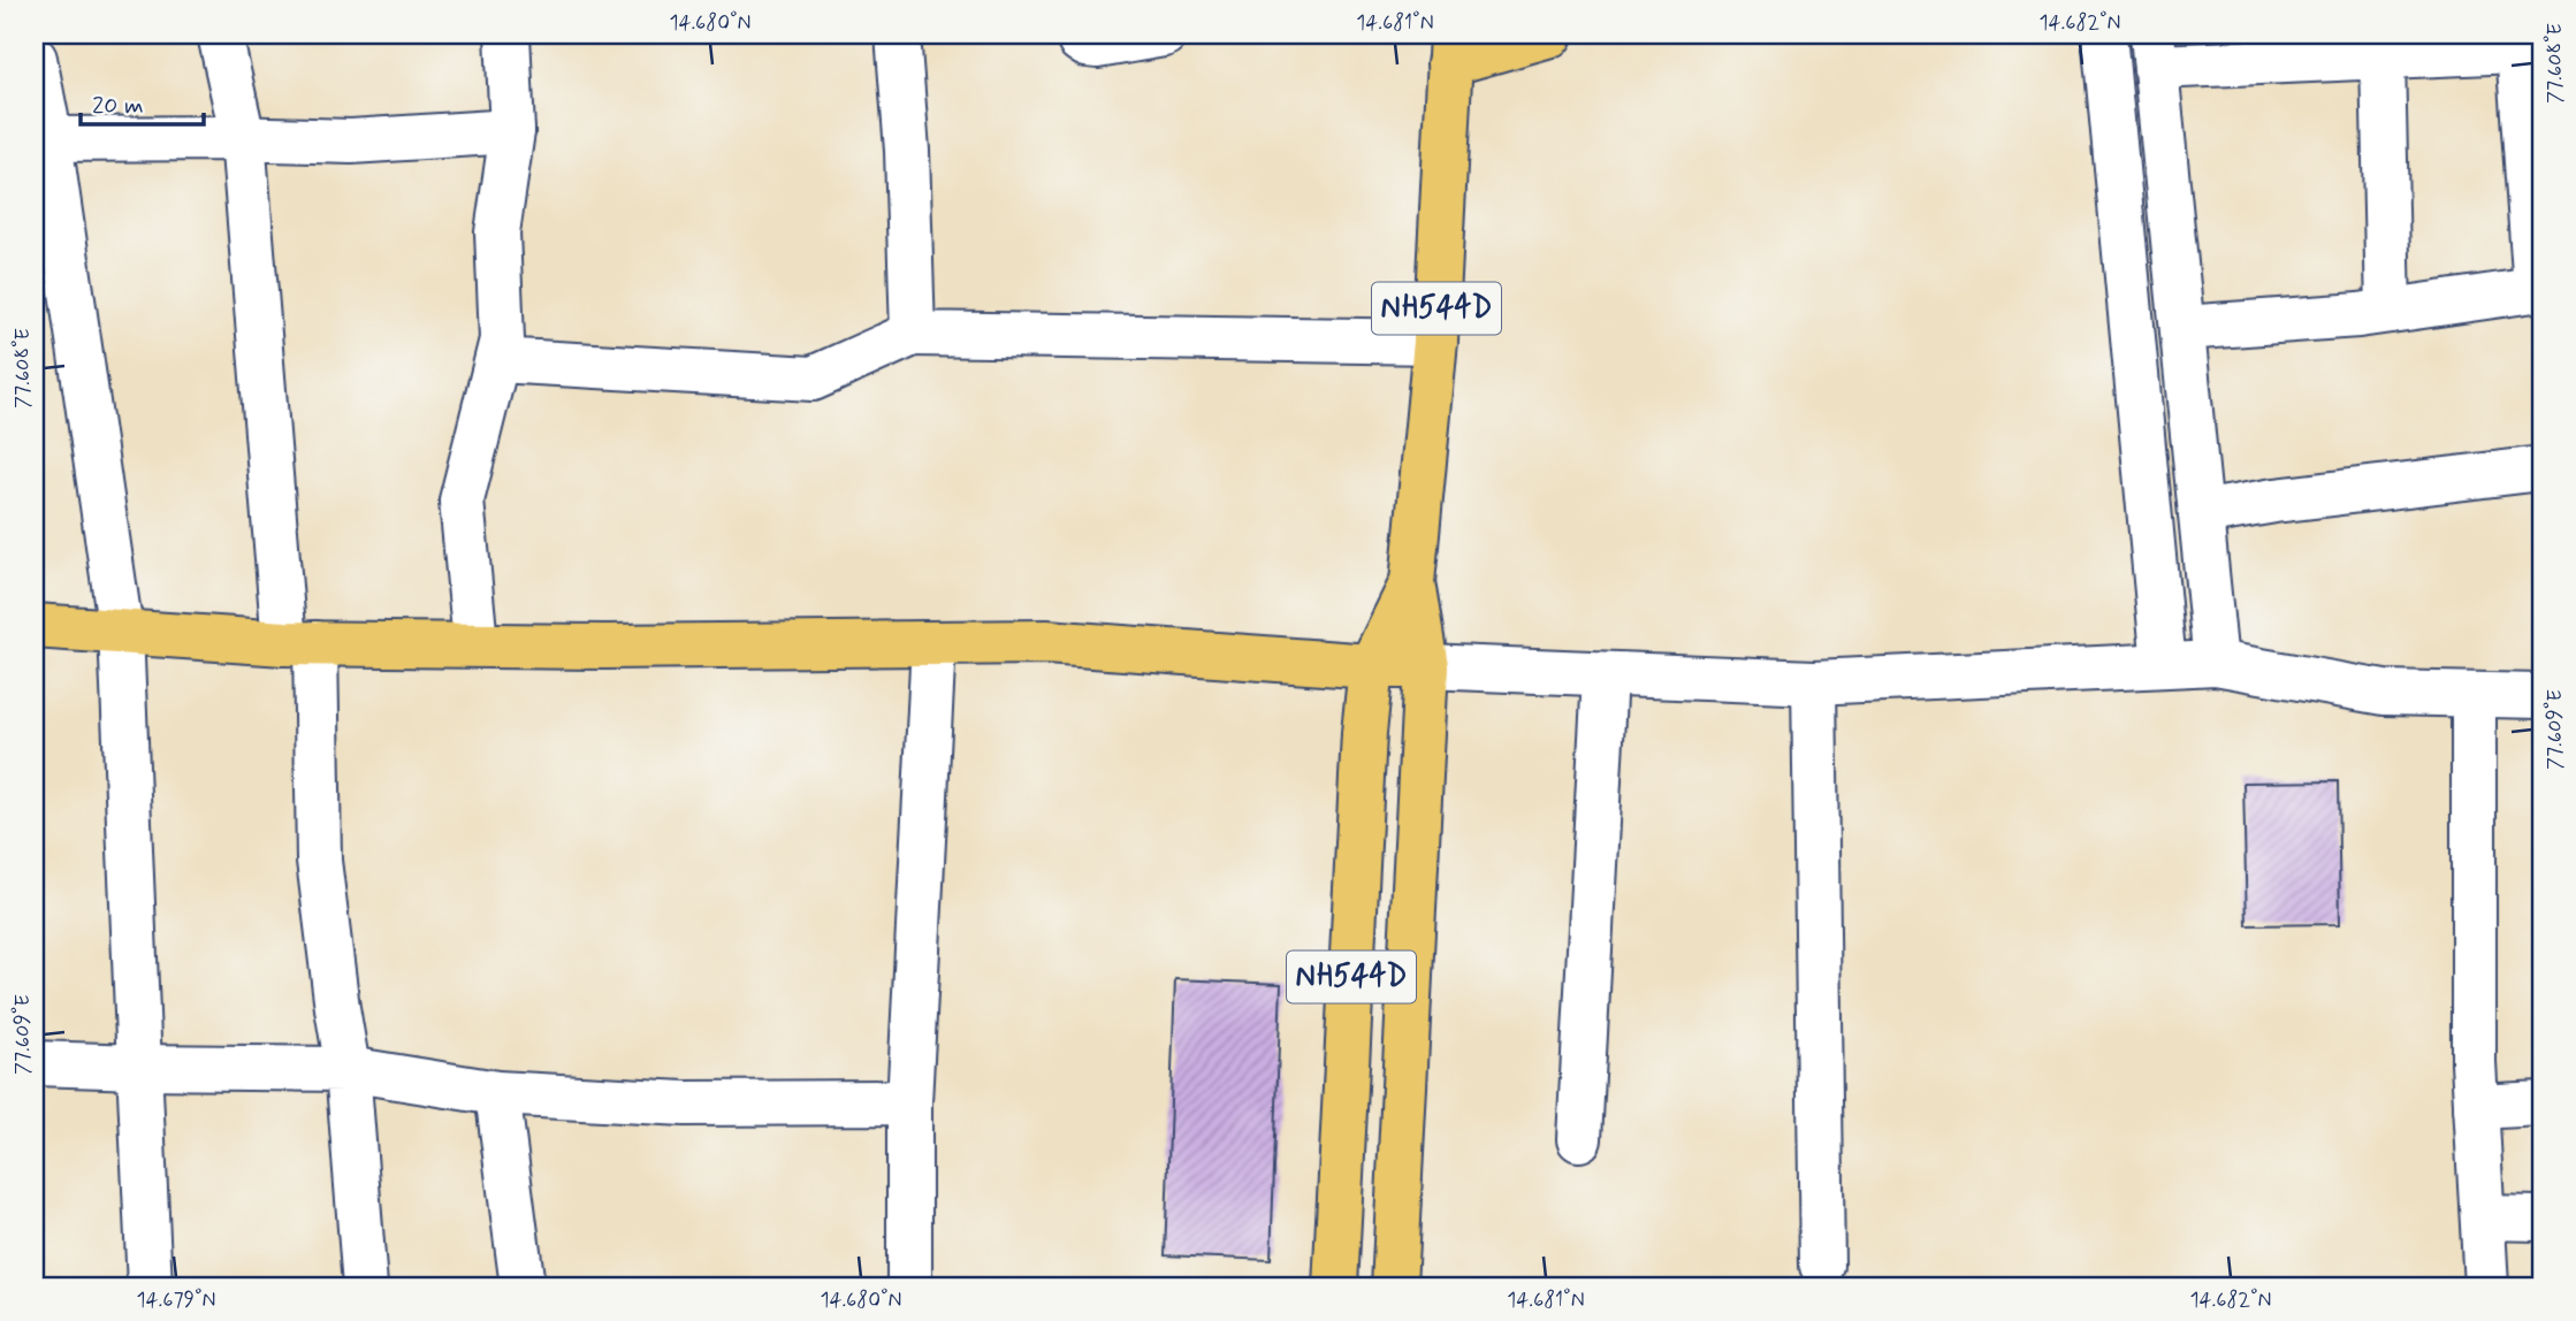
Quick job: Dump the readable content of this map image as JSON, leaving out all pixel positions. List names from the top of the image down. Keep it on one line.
{"streets":{"main road":["NH544D"]},"scale_bar":"20 m","coordinates":["14.680°N","14.681°N","14.682°N","77.608°E","77.609°E","14.679°N"]}
